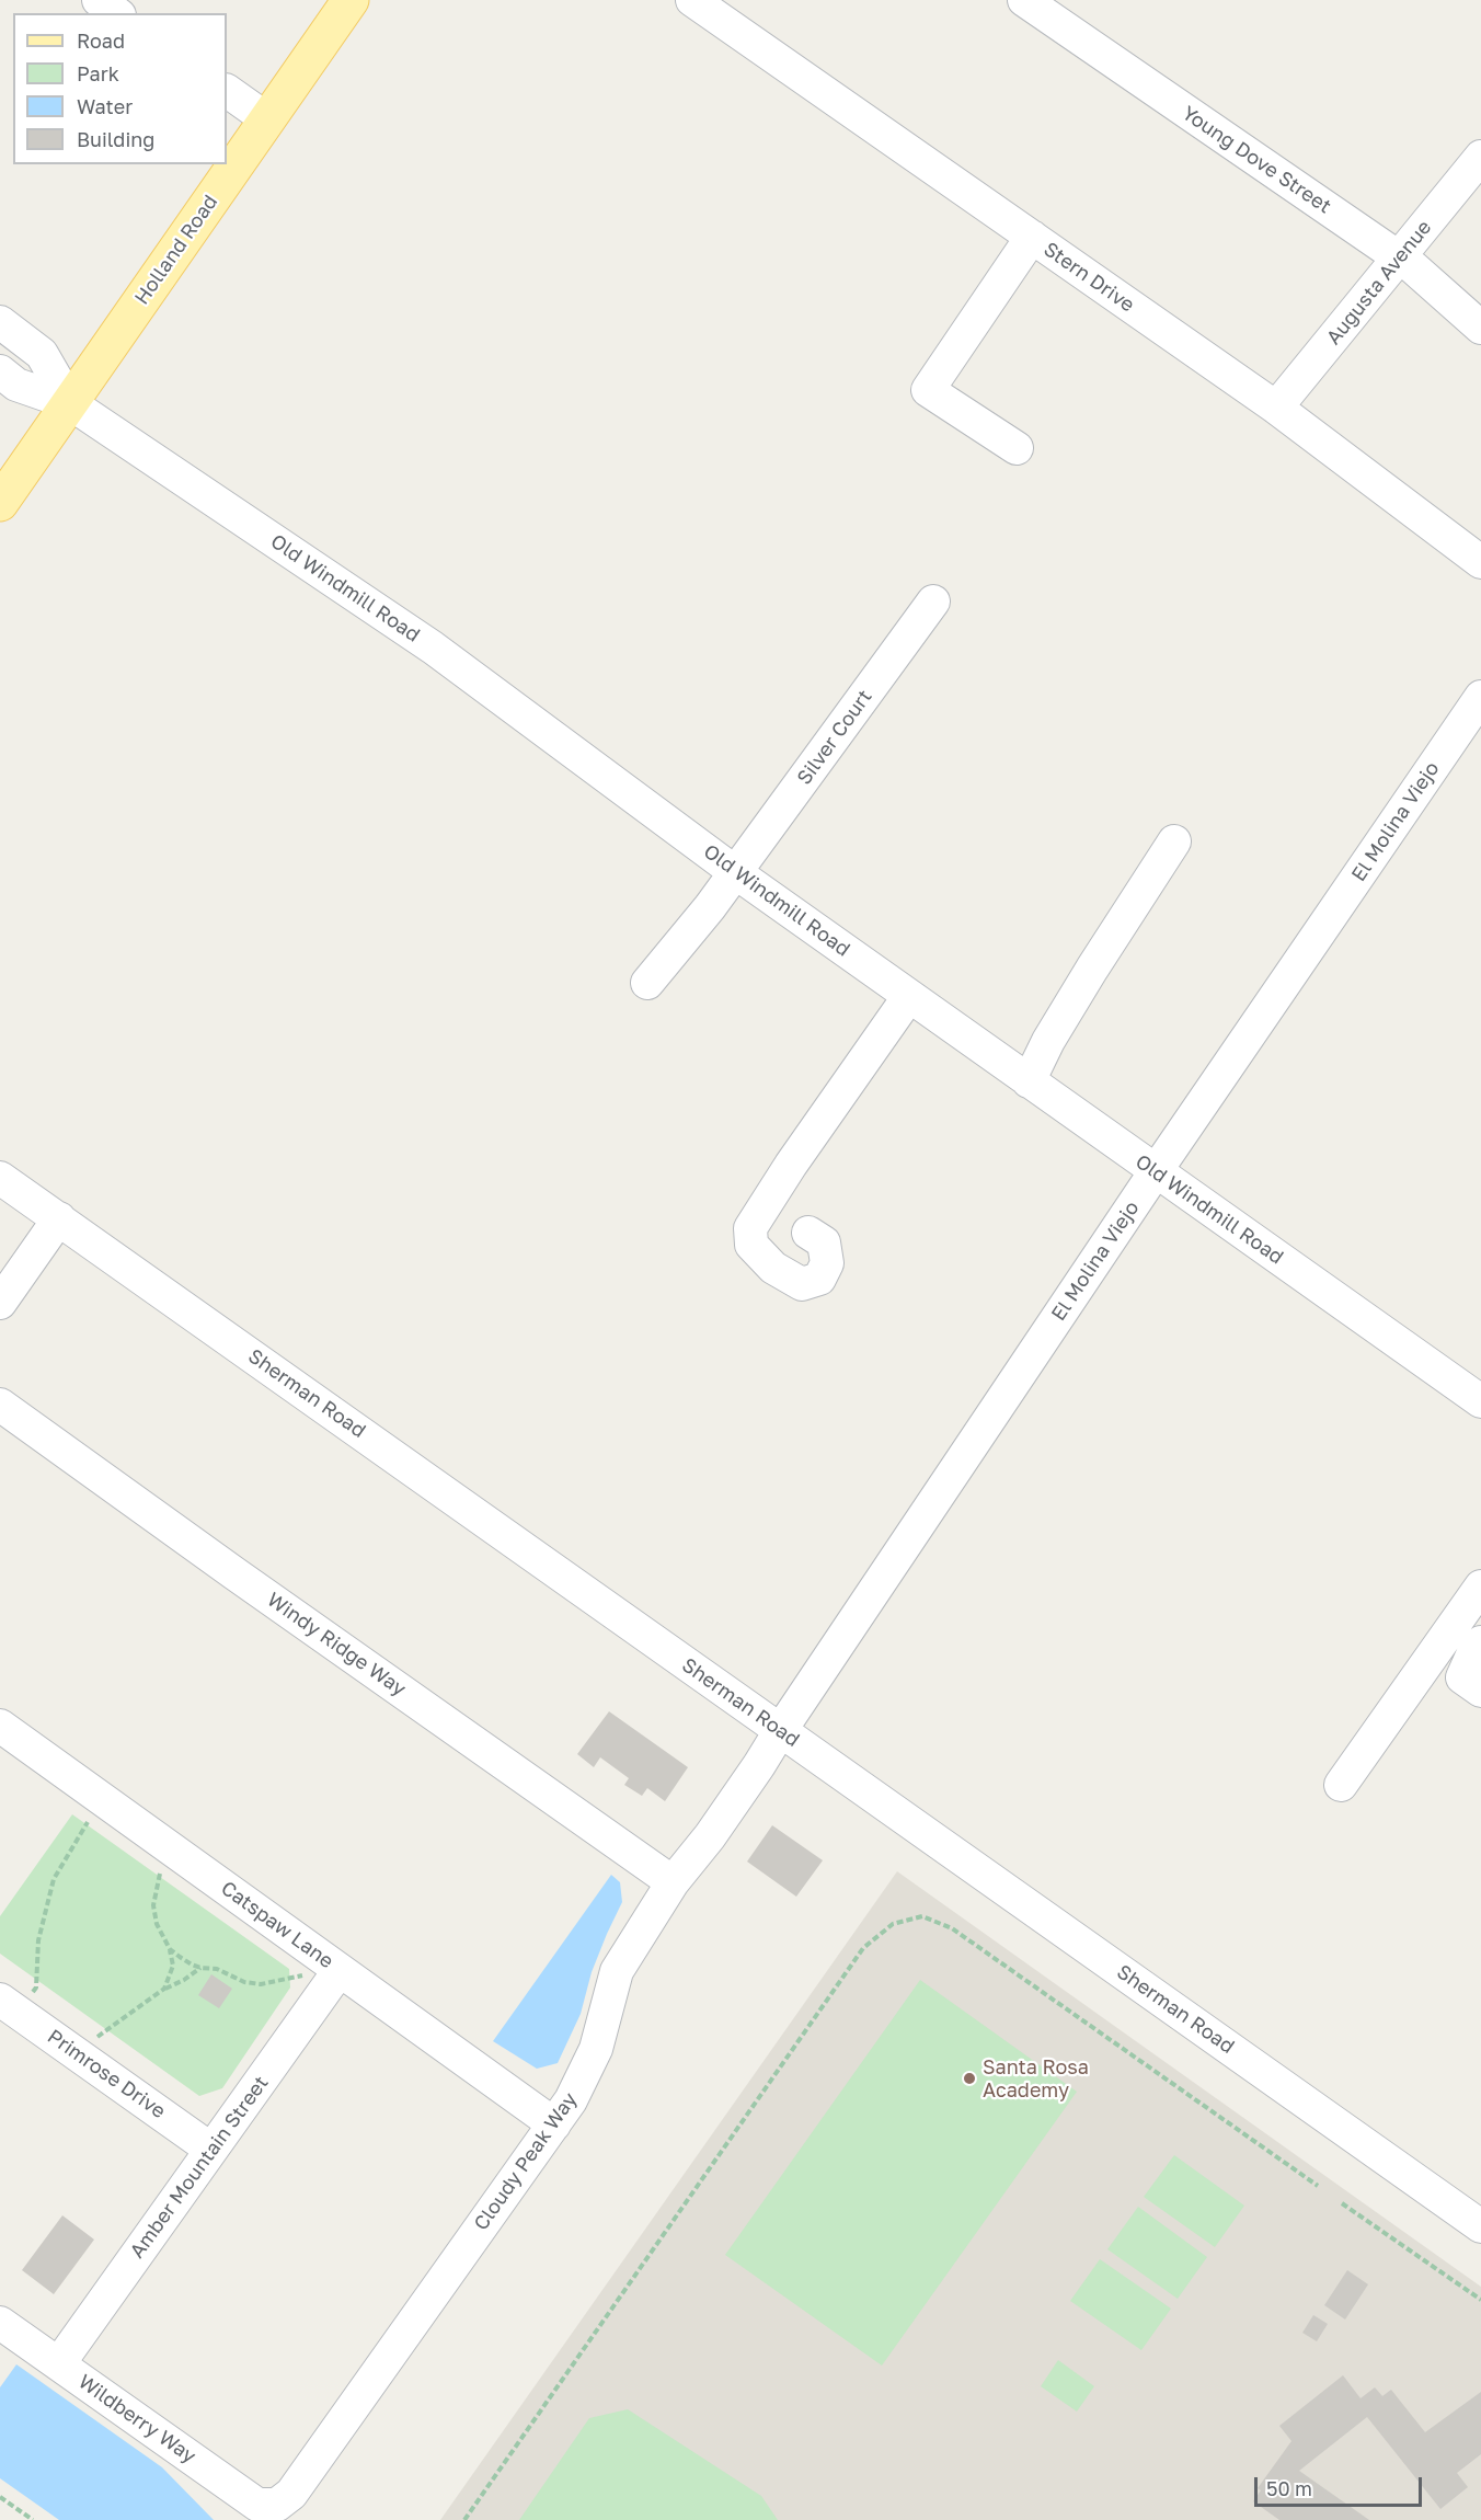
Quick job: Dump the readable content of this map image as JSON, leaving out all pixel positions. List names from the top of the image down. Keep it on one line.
{"streets":{"main road":["Holland Road"],"street":["Young Dove Street","Stern Drive","Augusta Avenue","Old Windmill Road","Silver Court","El Molina Viejo","Sherman Road","Windy Ridge Way","Catspaw Lane","Primrose Drive","Cloudy Peak Way","Amber Mountain Street","Wildberry Way"]},"crossings":[["Young Dove Street","Augusta Avenue"],["Holland Road","Old Windmill Road"],["Stern Drive","Augusta Avenue"],["Old Windmill Road","Silver Court"],["Old Windmill Road","El Molina Viejo"],["El Molina Viejo","Sherman Road"],["El Molina Viejo","Cloudy Peak Way"],["Sherman Road","Cloudy Peak Way"],["Windy Ridge Way","Cloudy Peak Way"],["Catspaw Lane","Cloudy Peak Way"],["Catspaw Lane","Amber Mountain Street"],["Primrose Drive","Amber Mountain Street"],["Cloudy Peak Way","Wildberry Way"],["Amber Mountain Street","Wildberry Way"]],"places":["Santa Rosa Academy"],"legend":["Road","Park","Water","Building"],"scale_bar":"50 m"}
